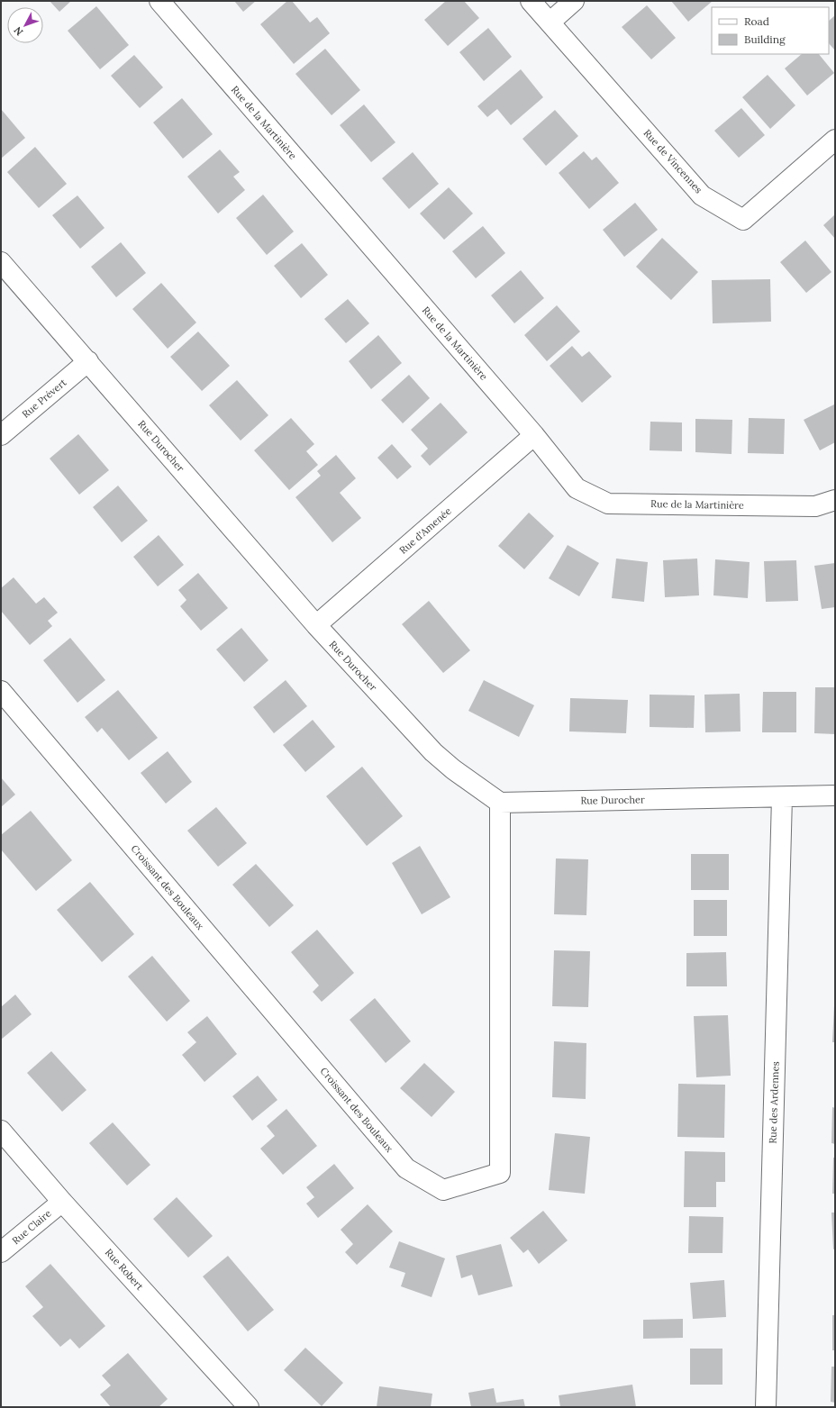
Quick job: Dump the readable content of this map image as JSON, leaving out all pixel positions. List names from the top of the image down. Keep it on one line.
{"streets":{"street":["Rue de la Martinière","Rue de Vincennes","Rue Prévert","Rue Durocher","Rue d'Amenée","Croissant des Bouleaux","Rue des Ardennes","Rue Claire","Rue Robert"]},"crossings":[["Rue de la Martinière","Rue d'Amenée"],["Rue Prévert","Rue Durocher"],["Rue Durocher","Rue d'Amenée"],["Rue Durocher","Croissant des Bouleaux"],["Rue Durocher","Rue des Ardennes"],["Rue Claire","Rue Robert"]],"legend":["Road","Building"],"north":"bottom left"}
